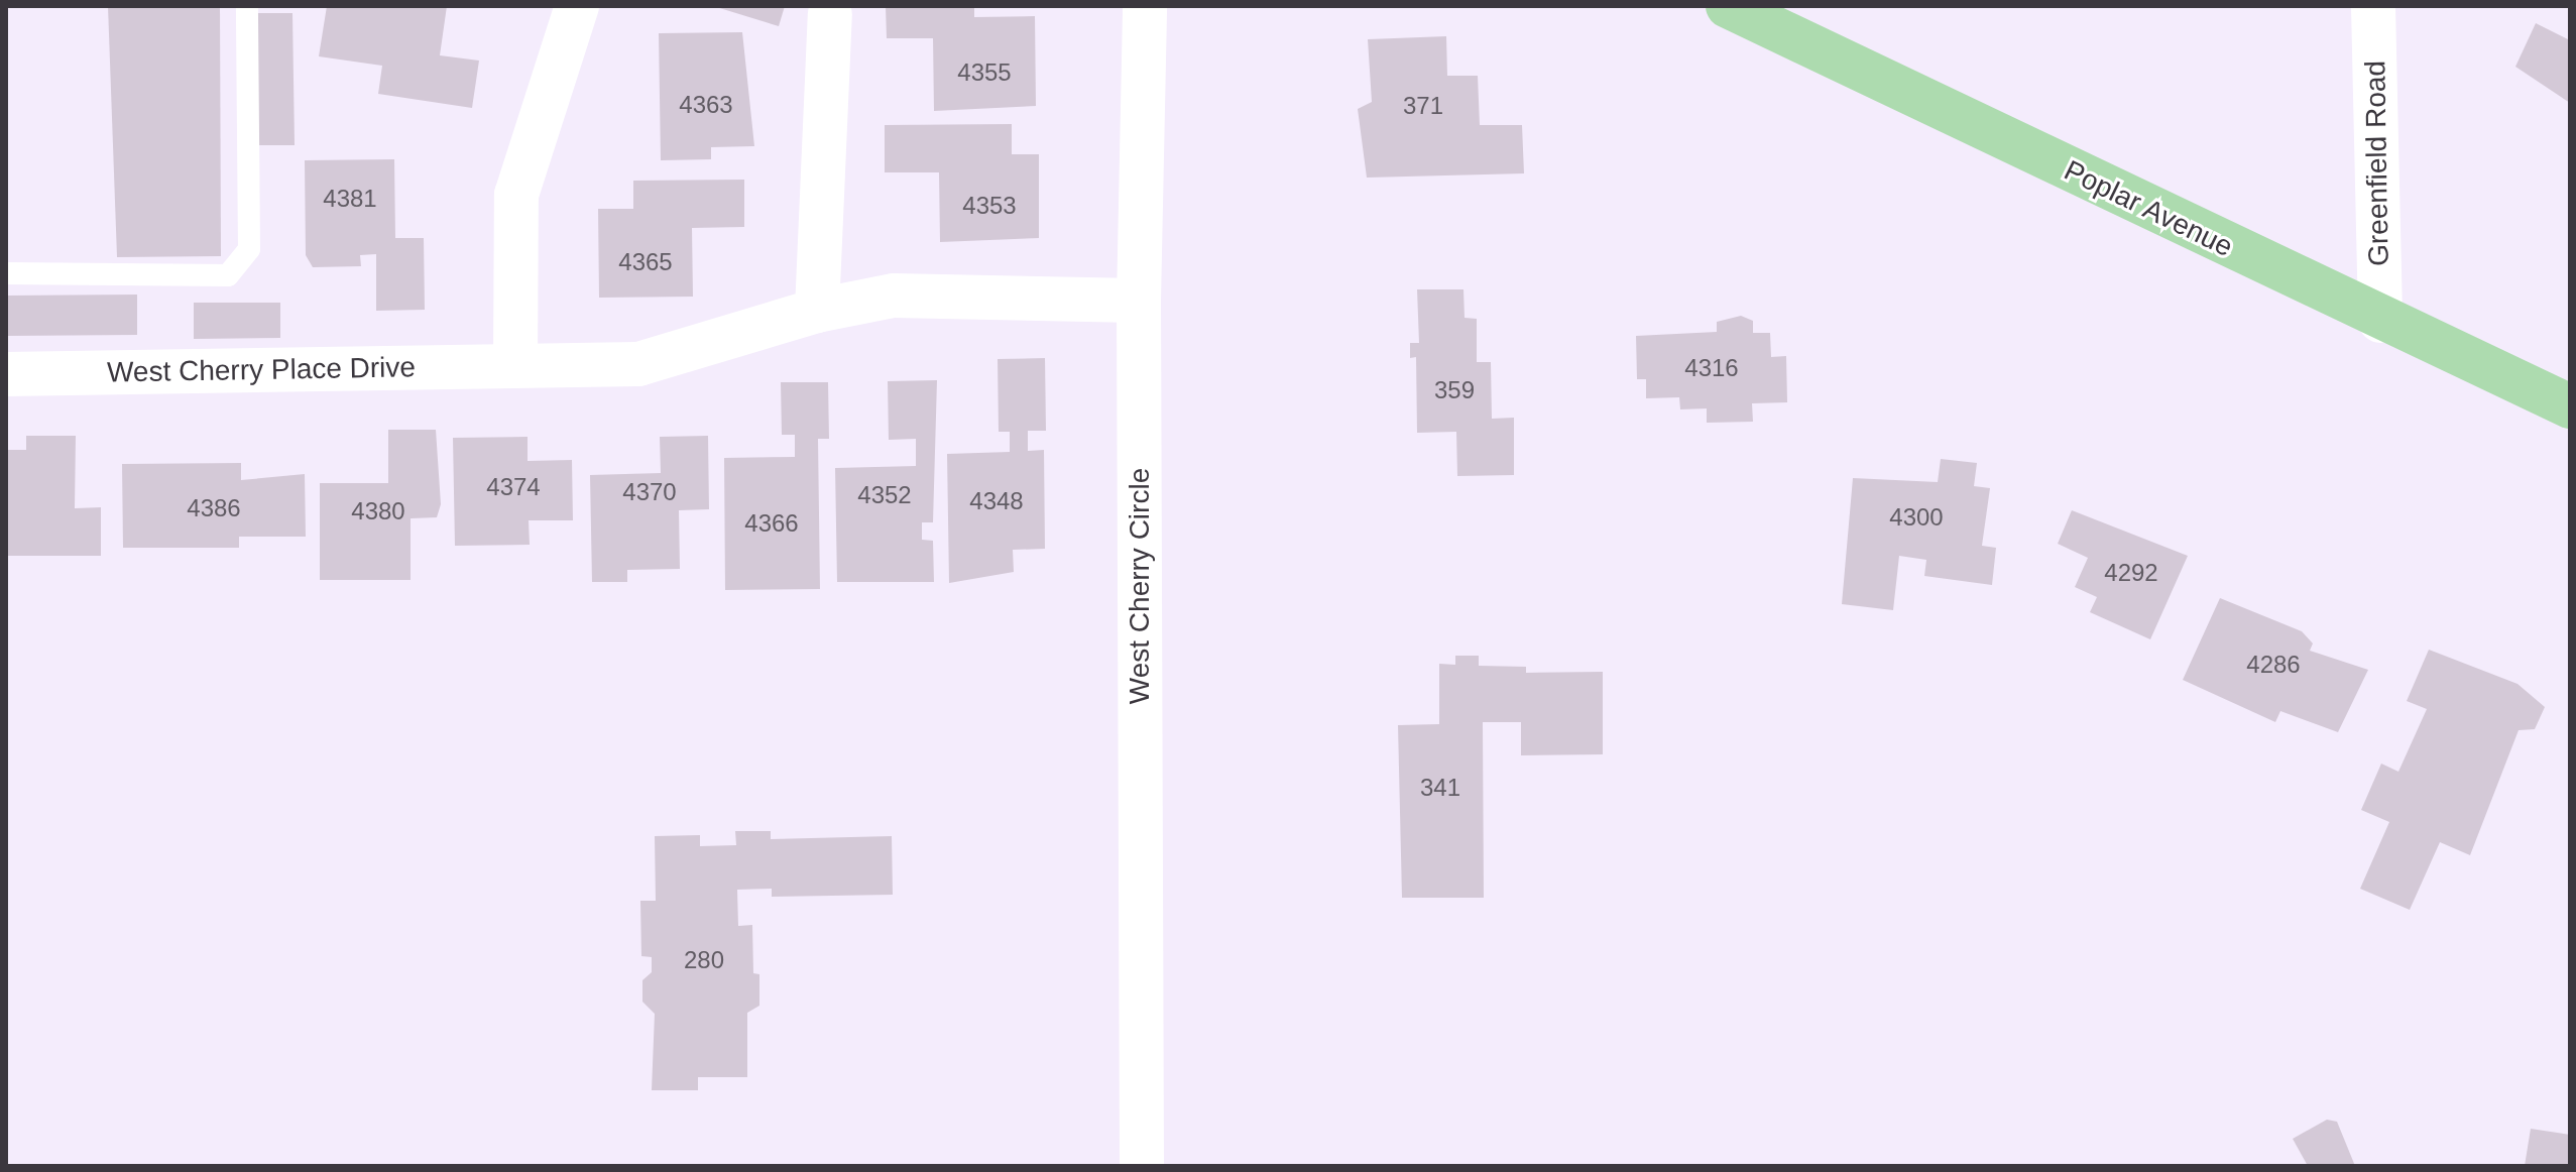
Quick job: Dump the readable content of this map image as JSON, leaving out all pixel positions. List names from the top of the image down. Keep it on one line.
{"streets":{"main road":["Poplar Avenue"],"street":["Greenfield Road","West Cherry Place Drive","West Cherry Circle"]},"crossings":[["Greenfield Road","Poplar Avenue"],["West Cherry Place Drive","West Cherry Circle"]],"house_numbers":["4355","4363","371","4381","4353","4365","4316","359","4374","4370","4352","4348","4386","4380","4300","4366","4292","4286","341","280"]}
